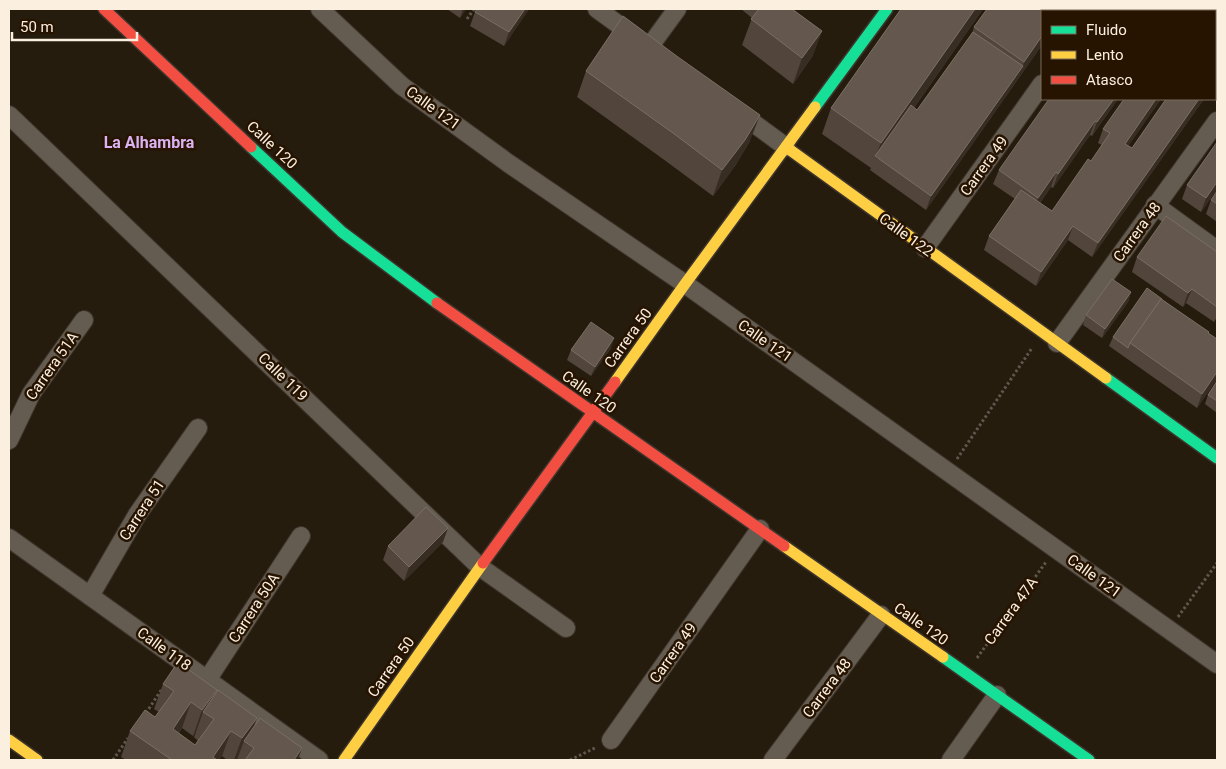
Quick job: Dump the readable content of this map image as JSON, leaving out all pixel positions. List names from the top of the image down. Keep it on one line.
{"streets":{"street":["Calle 121","Calle 120","Carrera 49","Carrera 48","Calle 122","Carrera 50","Carrera 51A","Calle 119","Carrera 51","Carrera 50A","Calle 118"],"path":["Carrera 47A"]},"crossings":[["Calle 121","Carrera 50"],["Calle 121","Carrera 47A"],["Calle 120","Carrera 49"],["Calle 120","Carrera 48"],["Calle 120","Carrera 50"],["Calle 120","Carrera 47A"],["Carrera 49","Calle 122"],["Carrera 48","Calle 122"],["Calle 122","Carrera 50"],["Carrera 50","Calle 119"],["Carrera 51","Calle 118"],["Carrera 50A","Calle 118"]],"districts":["La Alhambra"],"legend":["Fluido","Lento","Atasco"],"scale_bar":"50 m"}
